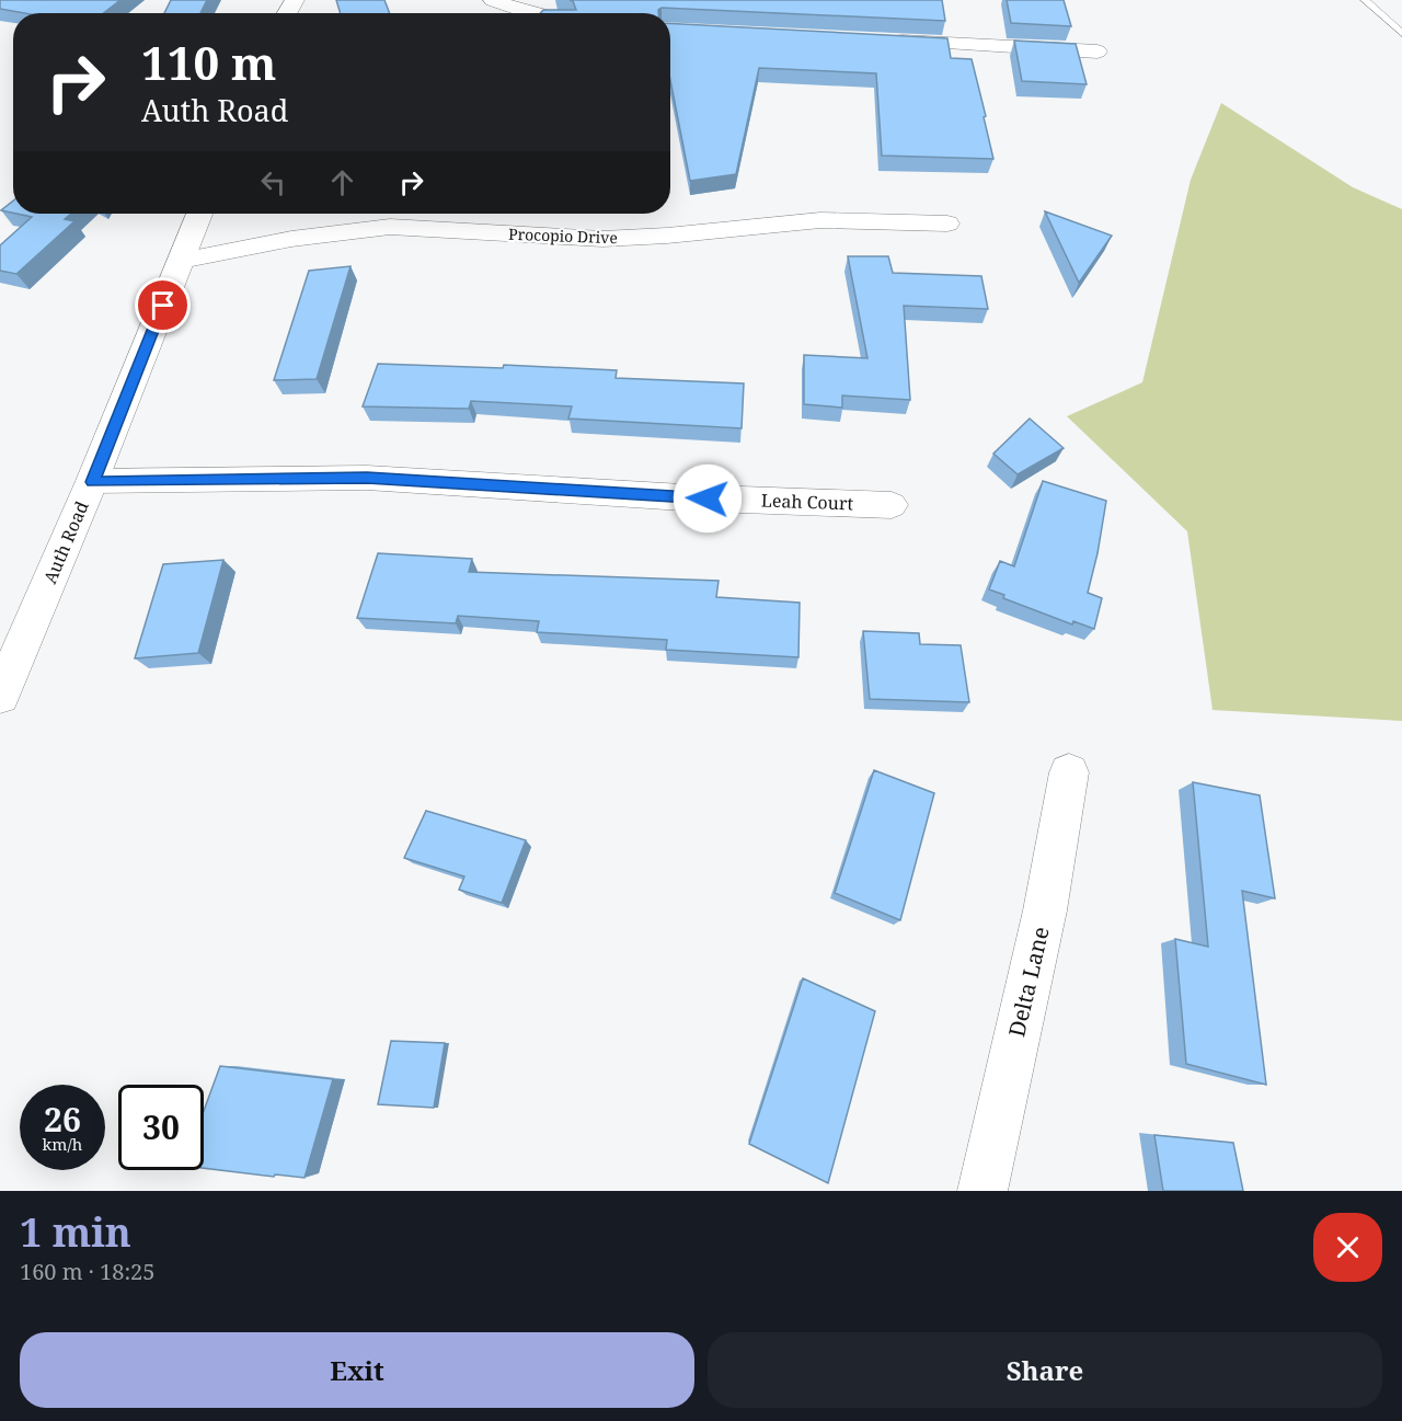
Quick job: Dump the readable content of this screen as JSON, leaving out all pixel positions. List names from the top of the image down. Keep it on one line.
{"streets":{"main road":["Auth Road"],"street":["Procopio Drive","Leah Court","Delta Lane"]},"crossings":[["Procopio Drive","Auth Road"],["Leah Court","Auth Road"]],"page":{"turn":["110 m","Auth Road"],"speed":"26 km/h","limit":"30","heading":["1 min","160 m · 18:25"],"buttons":["Exit","Share"]}}
